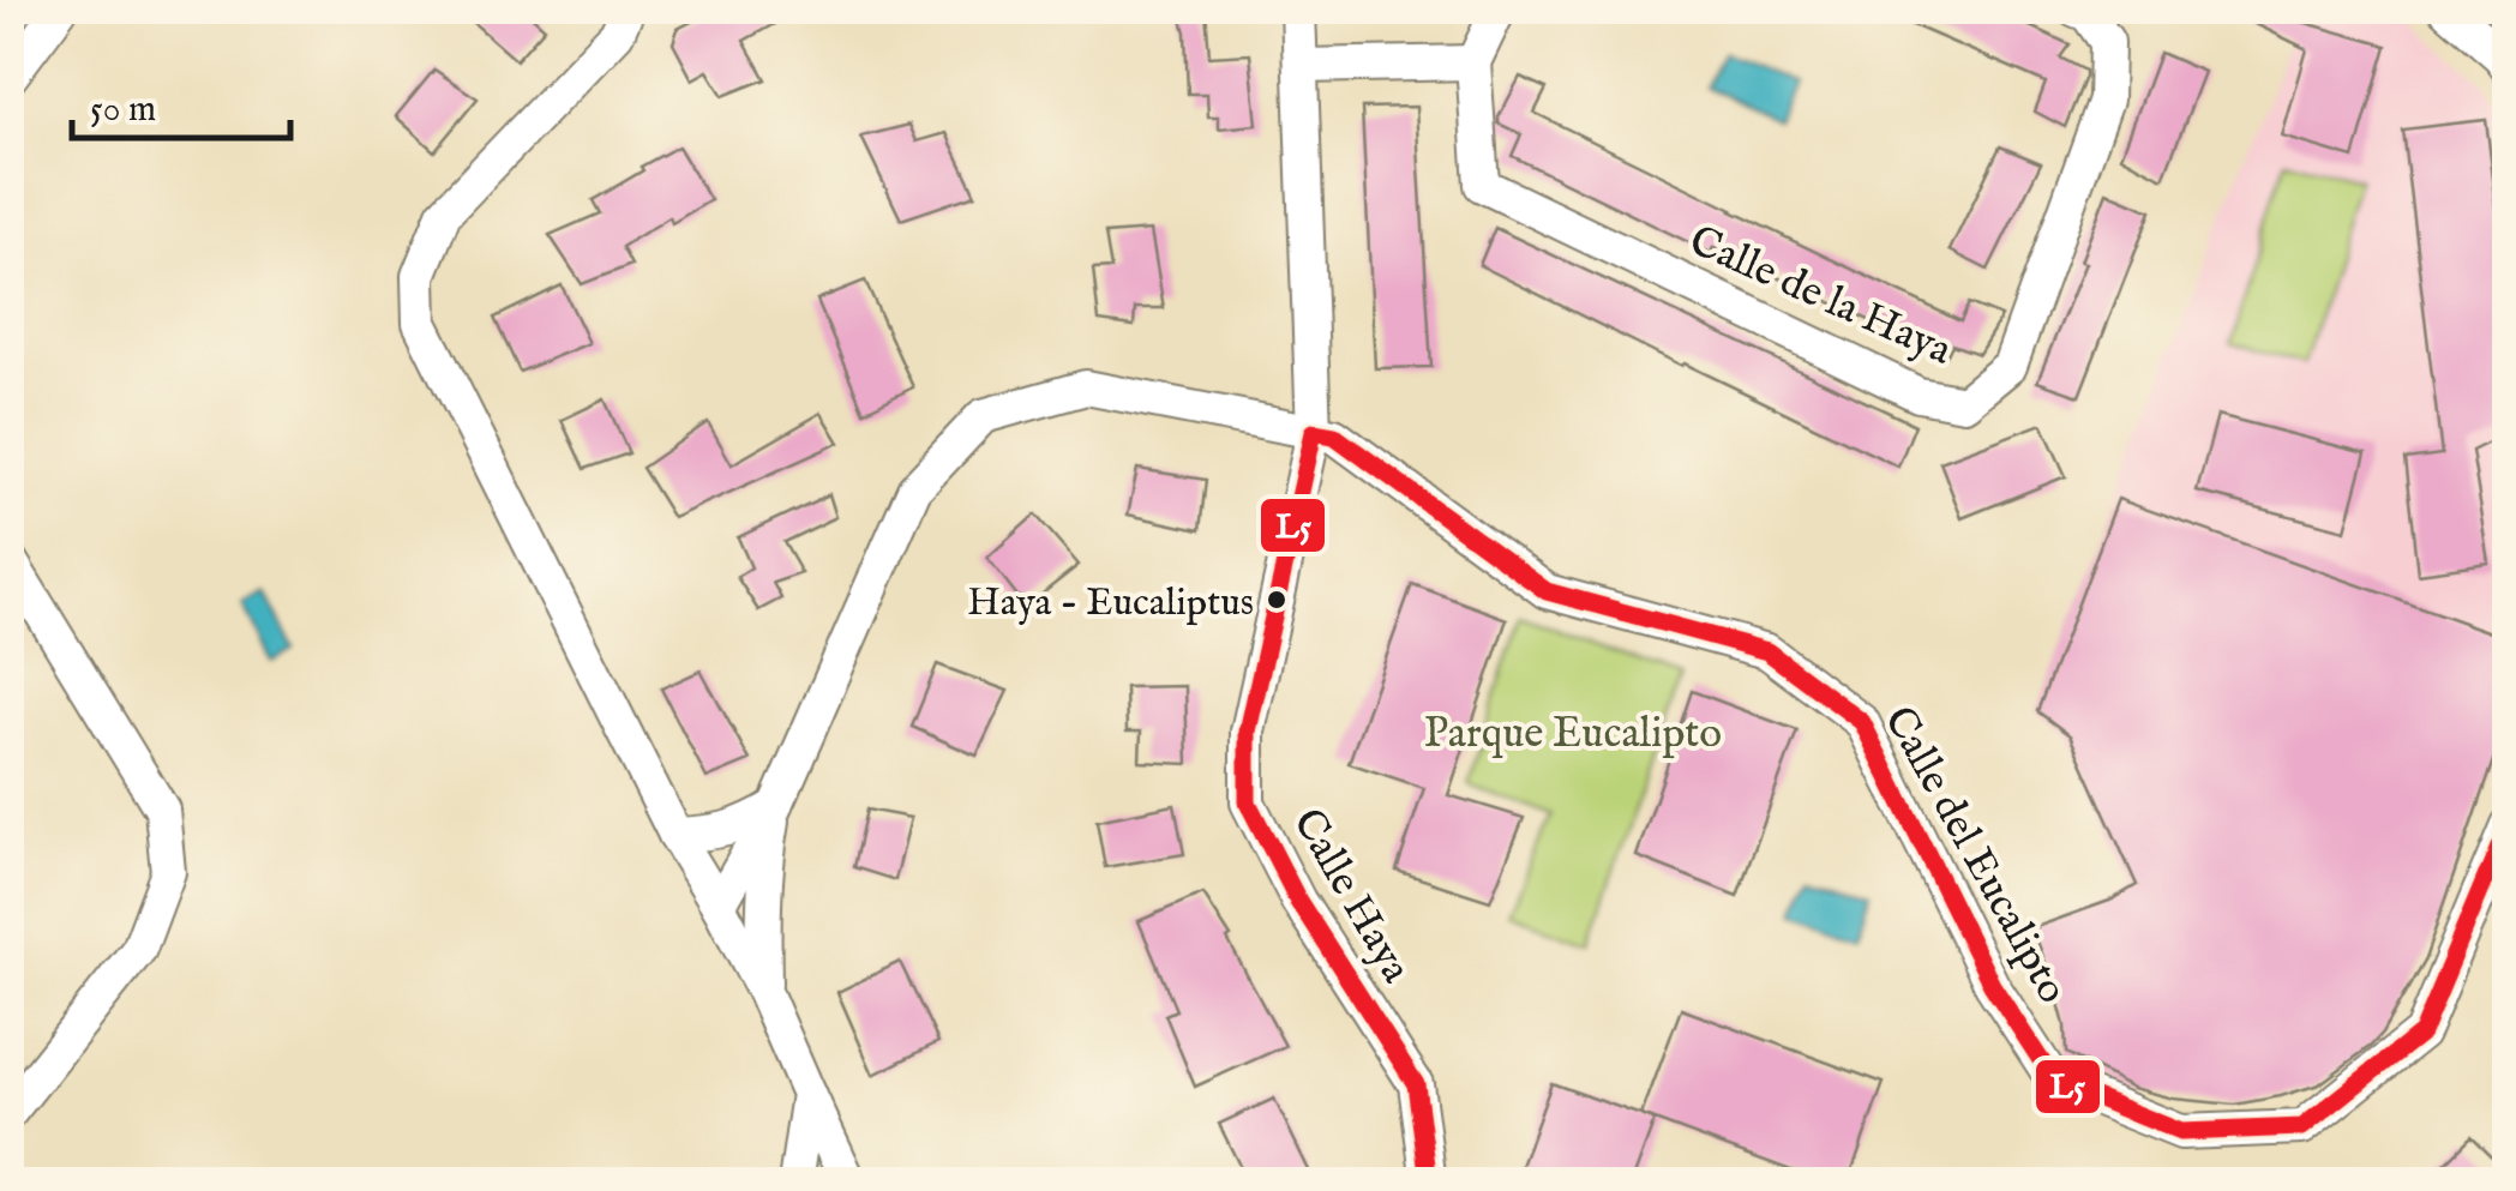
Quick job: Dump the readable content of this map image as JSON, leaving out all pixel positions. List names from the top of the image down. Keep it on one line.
{"streets":{"street":["Calle de la Haya","Calle del Eucalipto","Calle Haya"]},"crossings":[["Calle del Eucalipto","Calle Haya"]],"parks":["Parque Eucalipto"],"places":["Haya - Eucaliptus"],"lines":["transit line L5"],"scale_bar":"50 m"}
